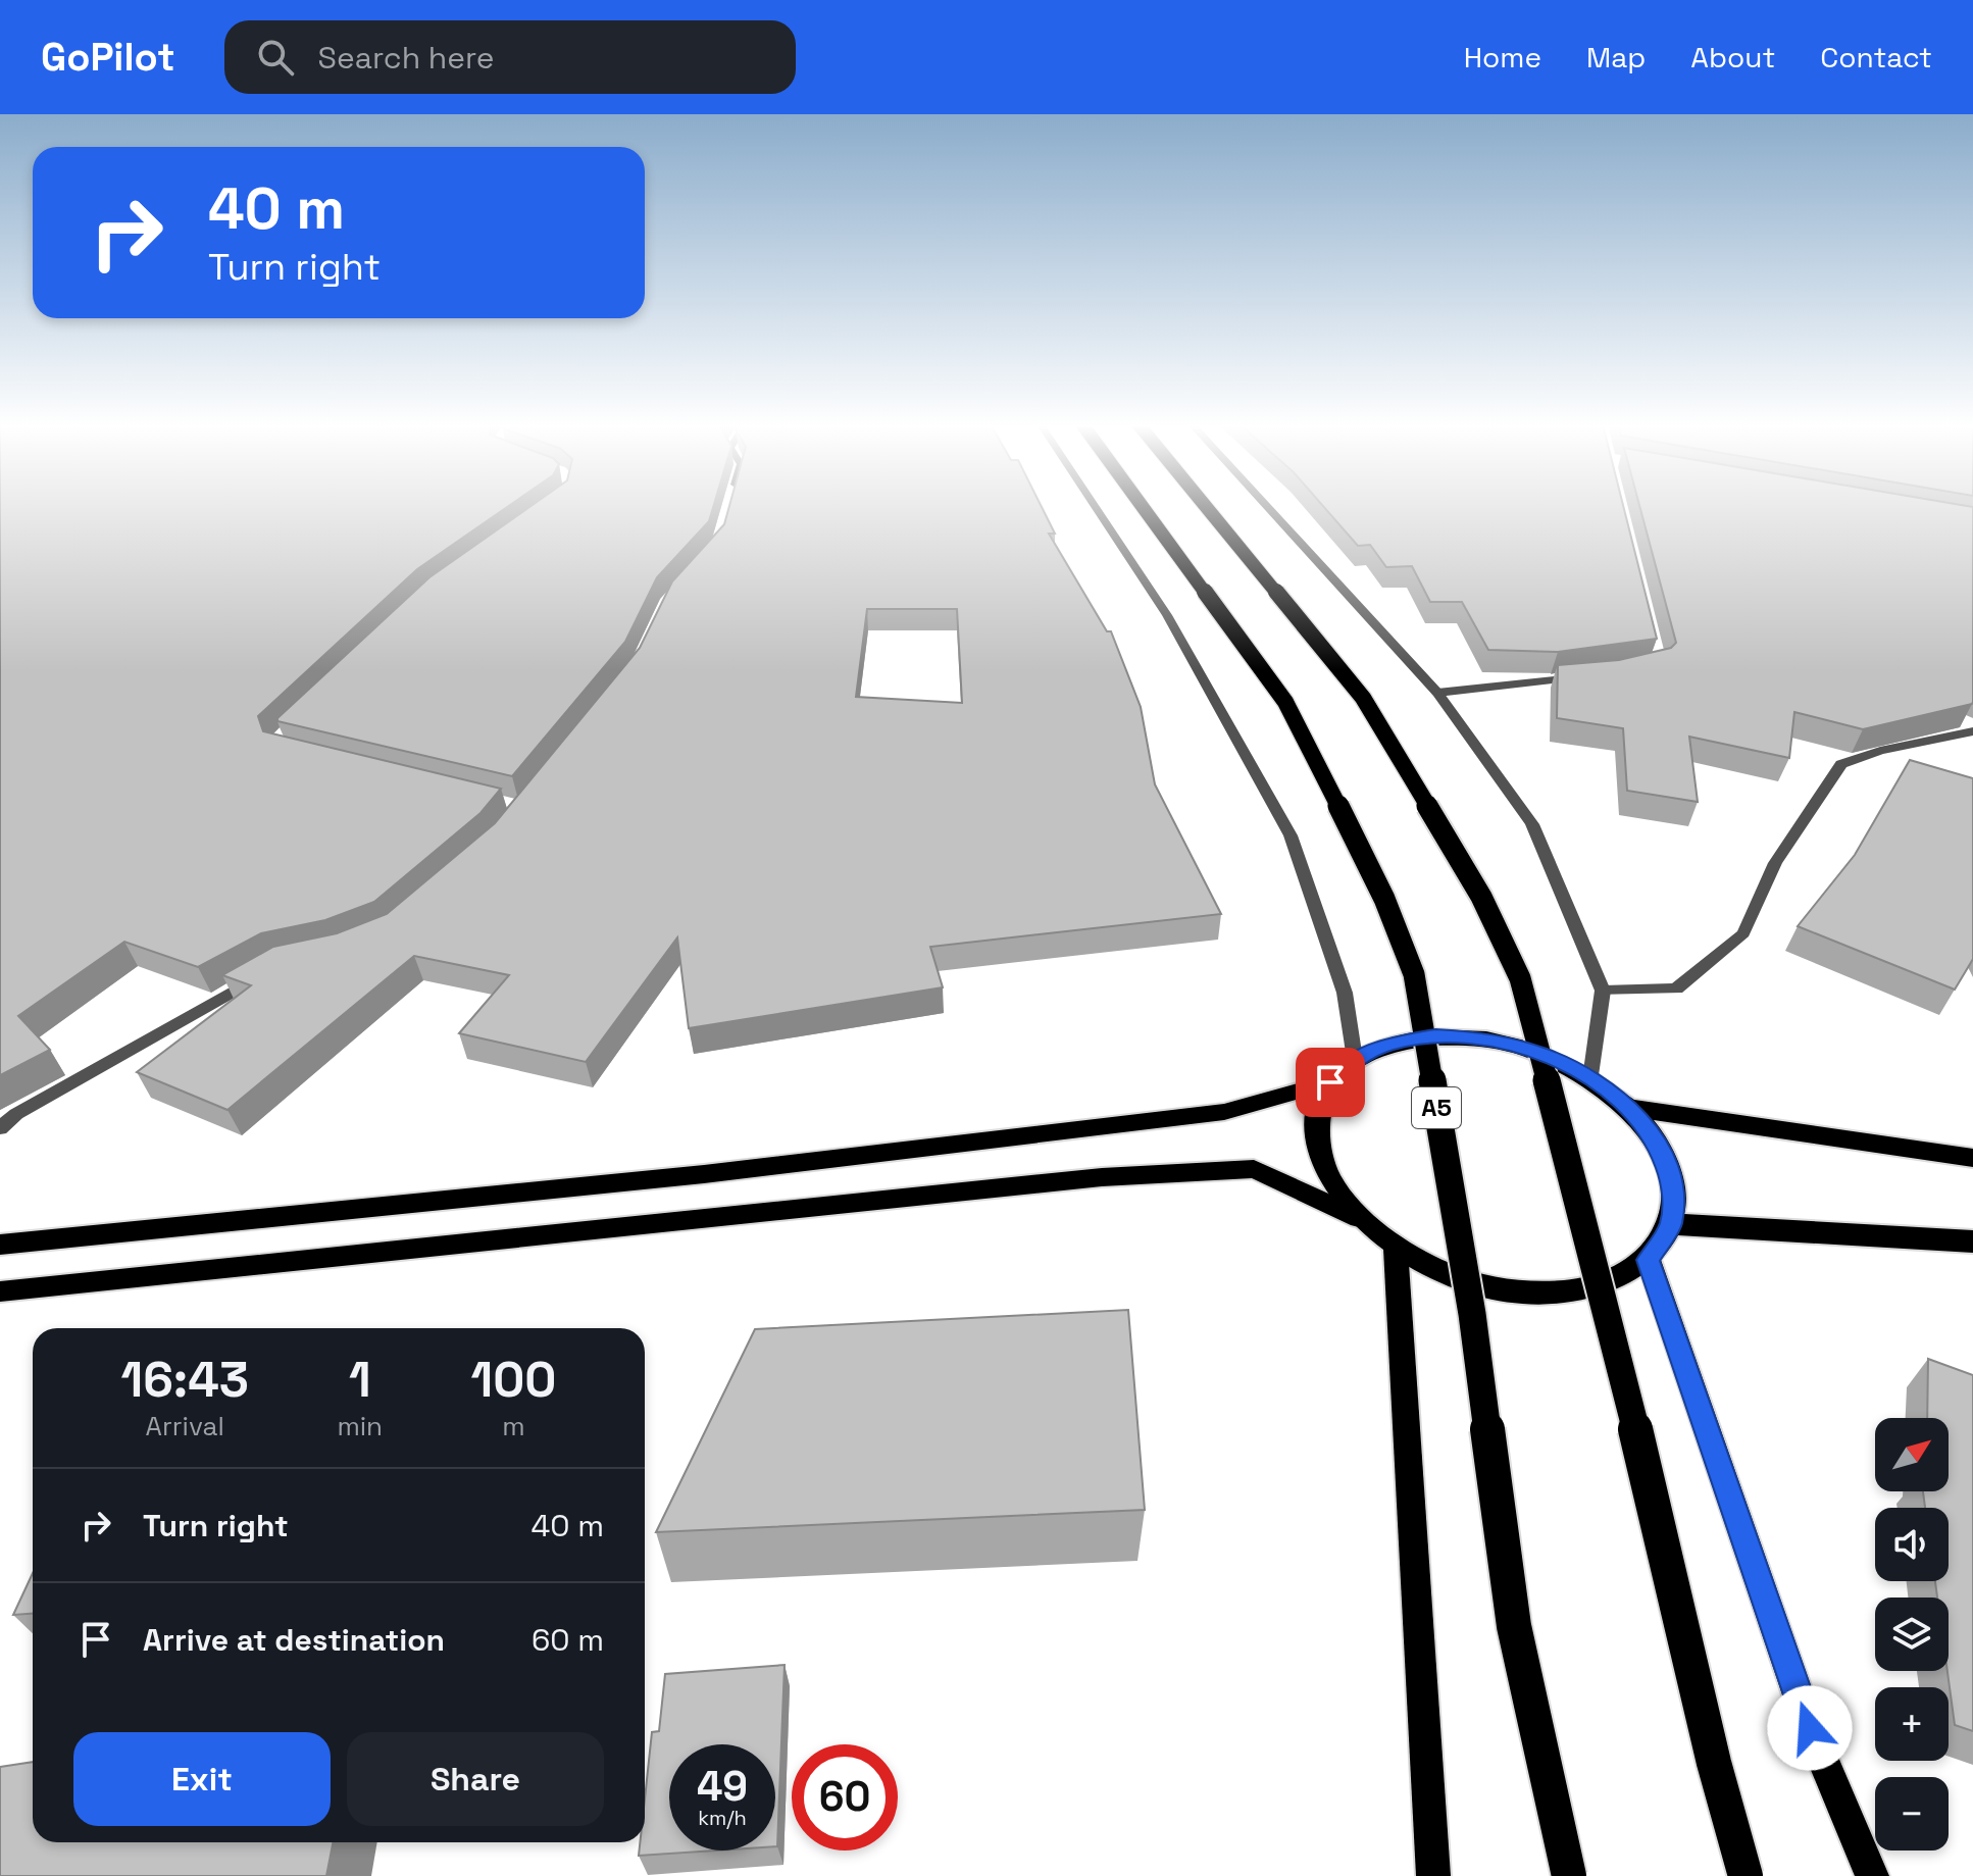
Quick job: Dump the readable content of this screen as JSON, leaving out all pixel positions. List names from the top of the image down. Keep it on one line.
{"streets":{"highway":["A5"]},"north":"top right","page":{"header":"GoPilot","search":"Search here","nav":["Home","Map","About","Contact"],"turn":["40 m","Turn right"],"eta":["16:43","Arrival","1","min","100","m"],"map_buttons":["+","−"],"list":[{"name":"Turn right","value":"40 m"},{"name":"Arrive at destination","value":"60 m"}],"buttons":["Exit","Share"],"speed":"49 km/h","limit":"60"}}
